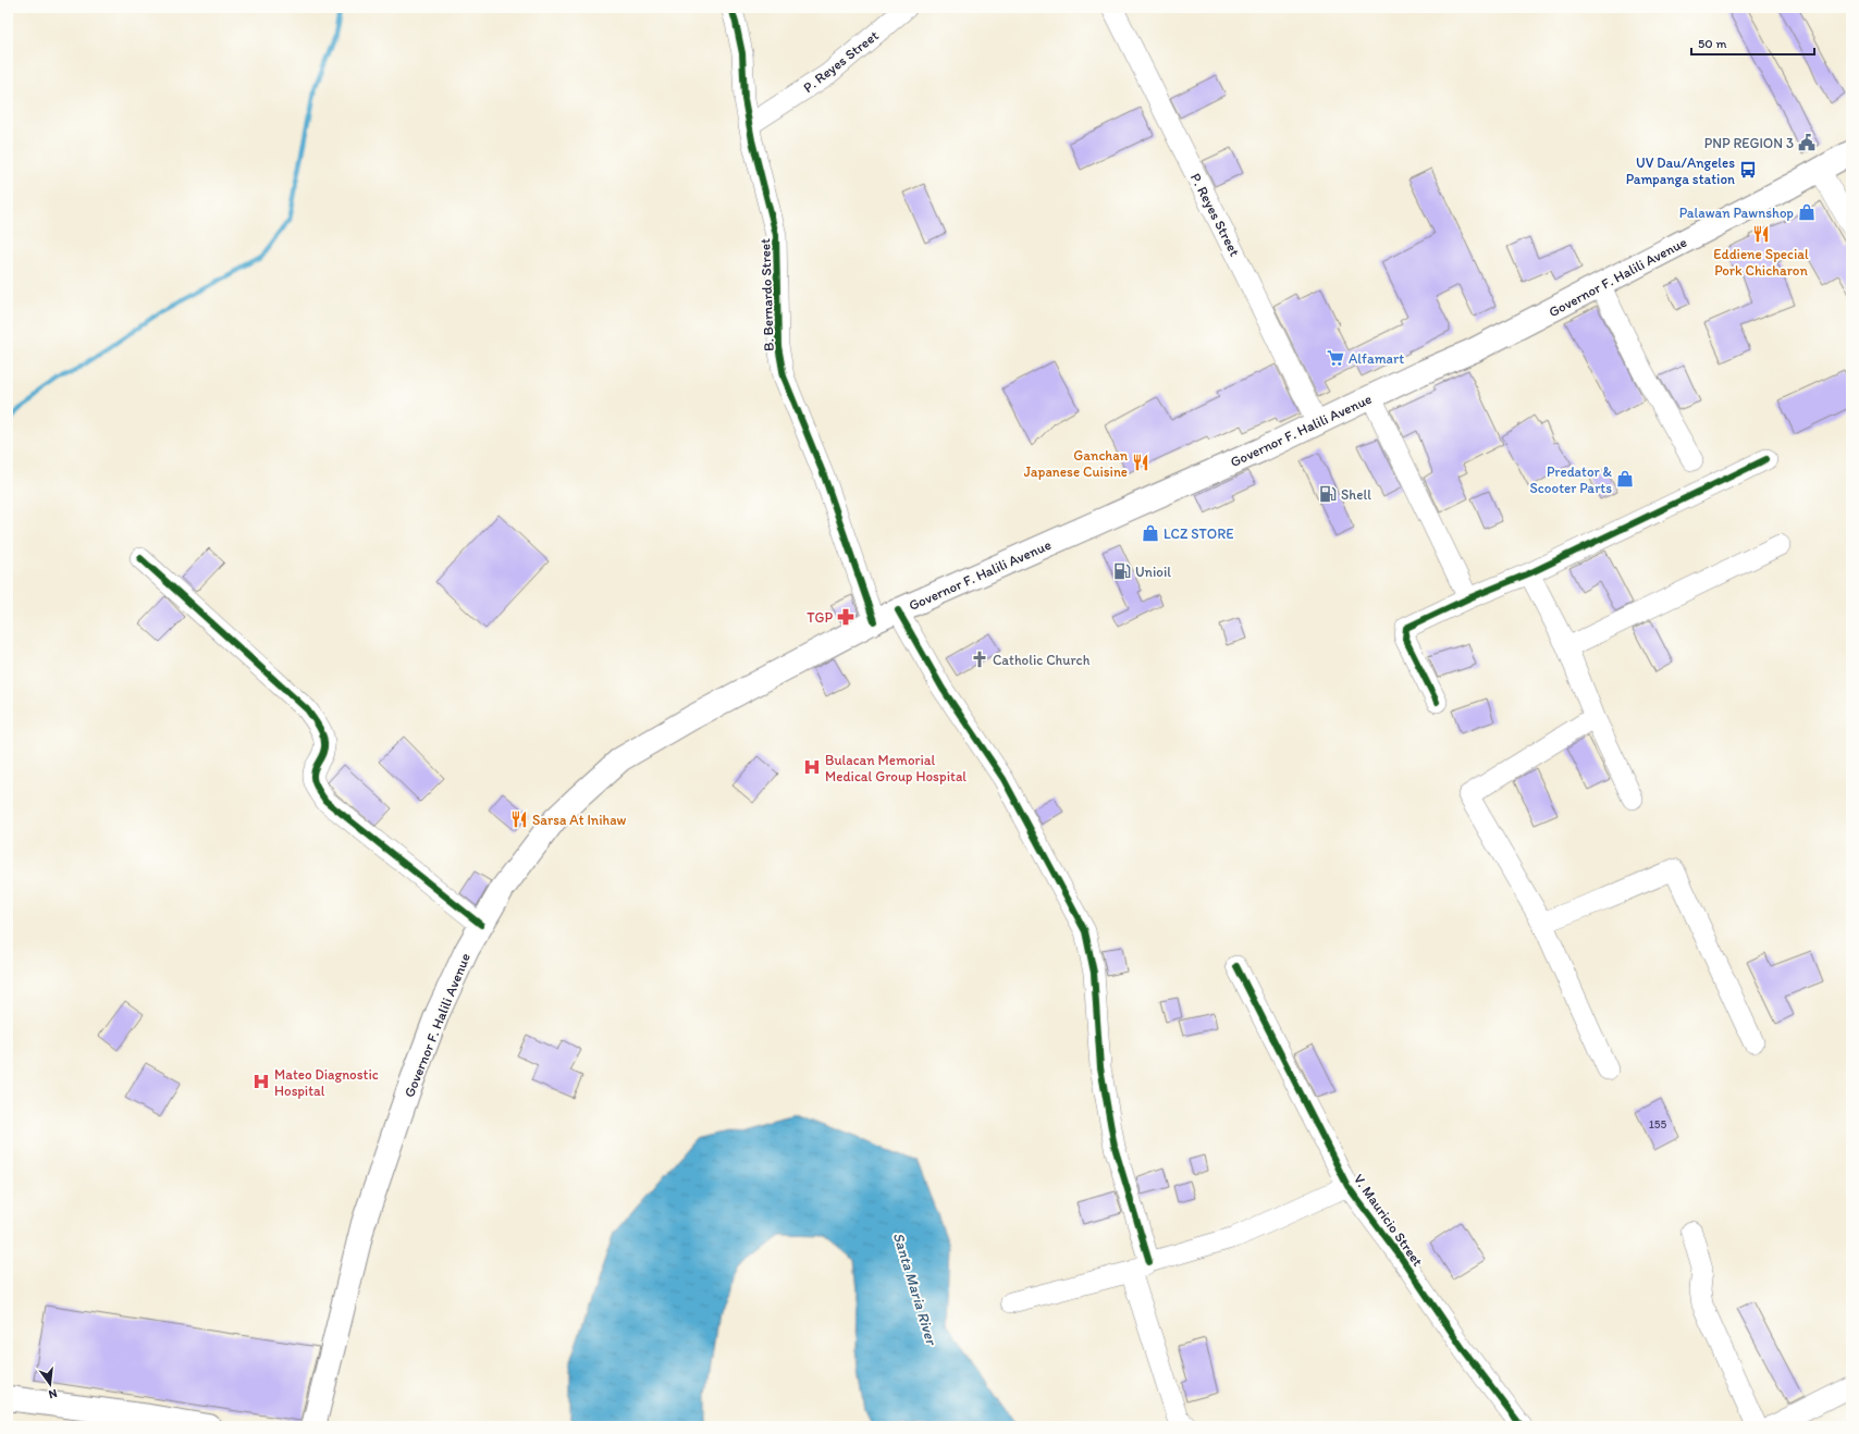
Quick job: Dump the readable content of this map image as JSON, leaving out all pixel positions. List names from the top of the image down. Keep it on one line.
{"streets":{"main road":["Governor F. Halili Avenue"],"street":["P. Reyes Street","B. Bernardo Street","V. Mauricio Street"]},"crossings":[["P. Reyes Street","Governor F. Halili Avenue"],["P. Reyes Street","B. Bernardo Street"],["Governor F. Halili Avenue","B. Bernardo Street"]],"water":["Santa Maria River"],"places":{"public building":["PNP REGION 3"],"bus stop":["UV Dau/Angeles Pampanga station"],"shop":["Palawan Pawnshop","Predator & Scooter Parts","LCZ STORE"],"restaurant":["Eddiene Special Pork Chicharon","Ganchan Japanese Cuisine","Sarsa At Inihaw"],"supermarket":["Alfamart"],"fuel station":["Shell","Unioil"],"pharmacy":["TGP"],"church":["Catholic Church"],"hospital":["Bulacan Memorial Medical Group Hospital","Mateo Diagnostic Hospital"]},"house_numbers":["155"],"scale_bar":"50 m","north":"bottom"}
